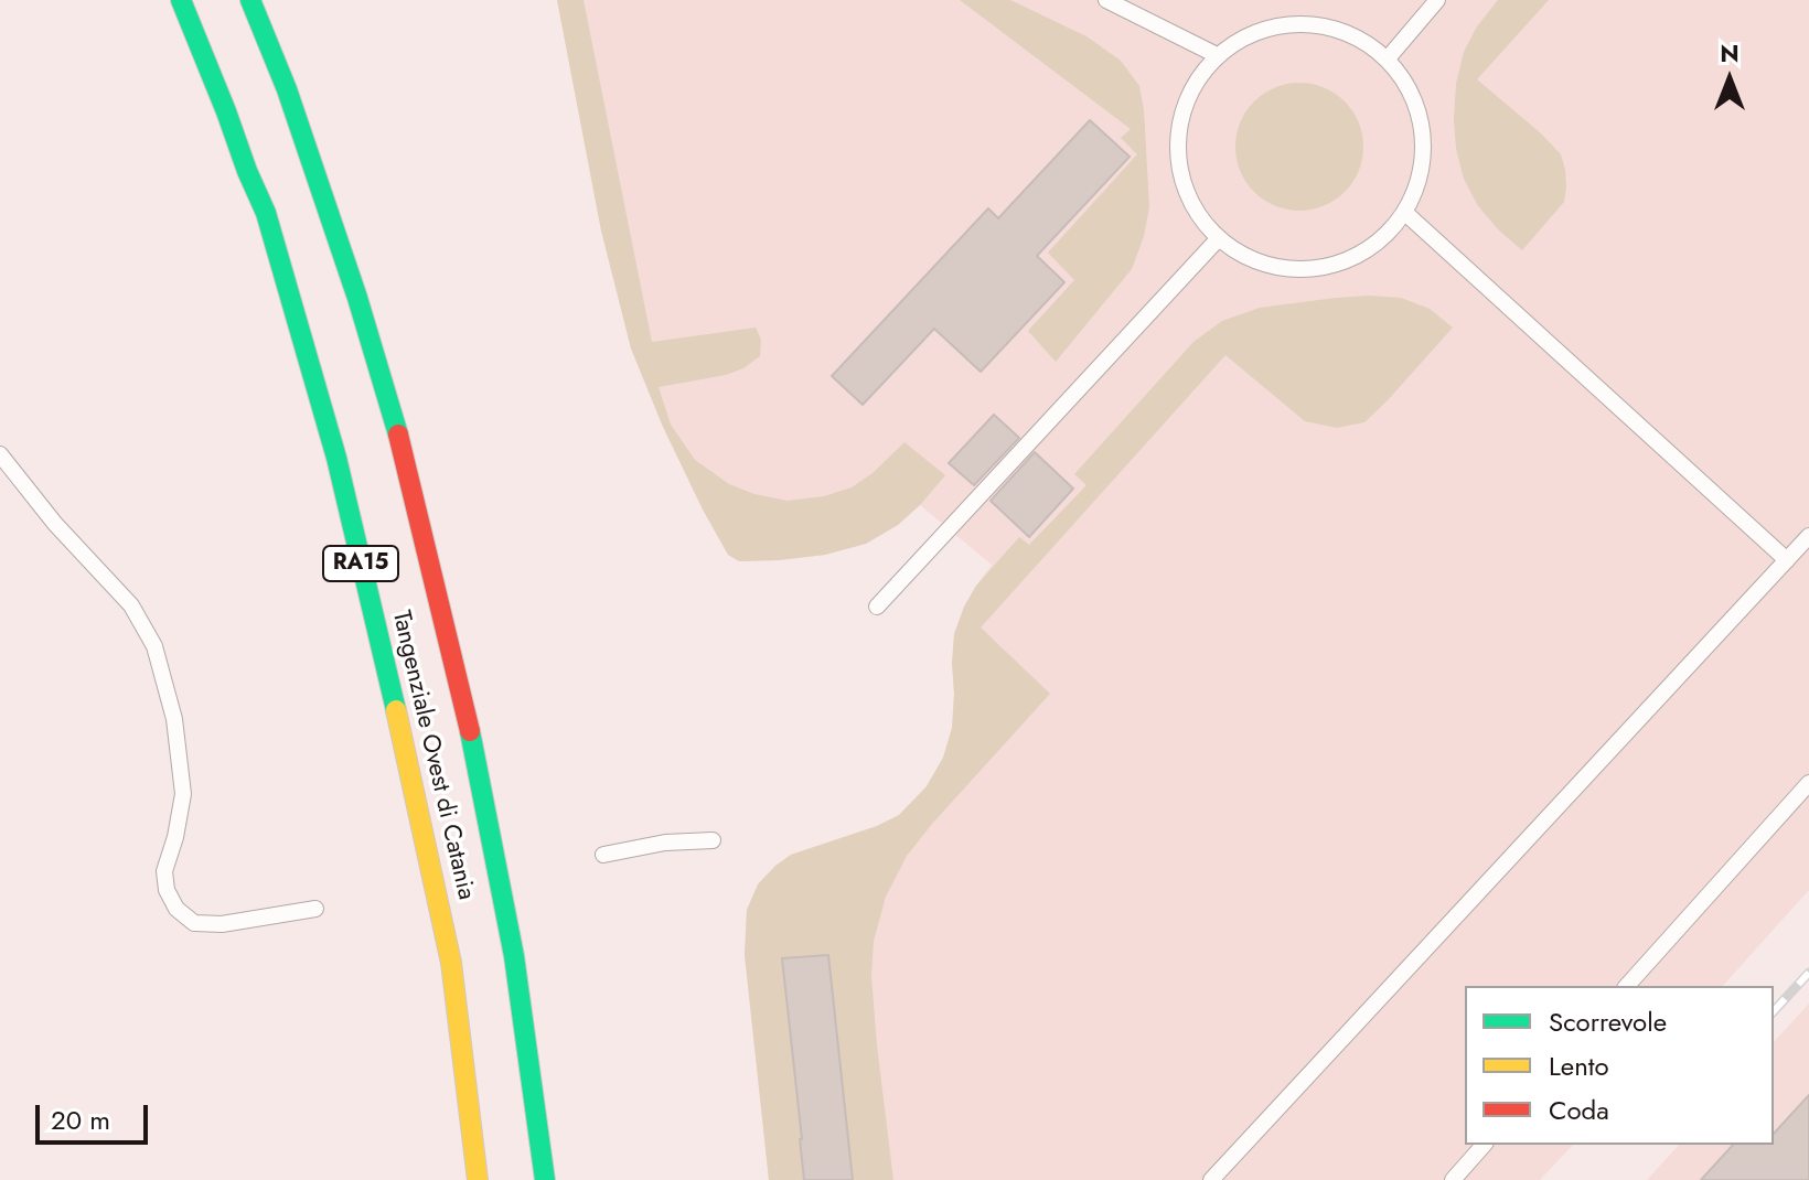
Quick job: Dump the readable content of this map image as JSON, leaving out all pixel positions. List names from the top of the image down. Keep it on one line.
{"streets":{"highway":["RA15","Tangenziale Ovest di Catania"]},"legend":["Scorrevole","Lento","Coda"],"scale_bar":"20 m","north":"top"}
